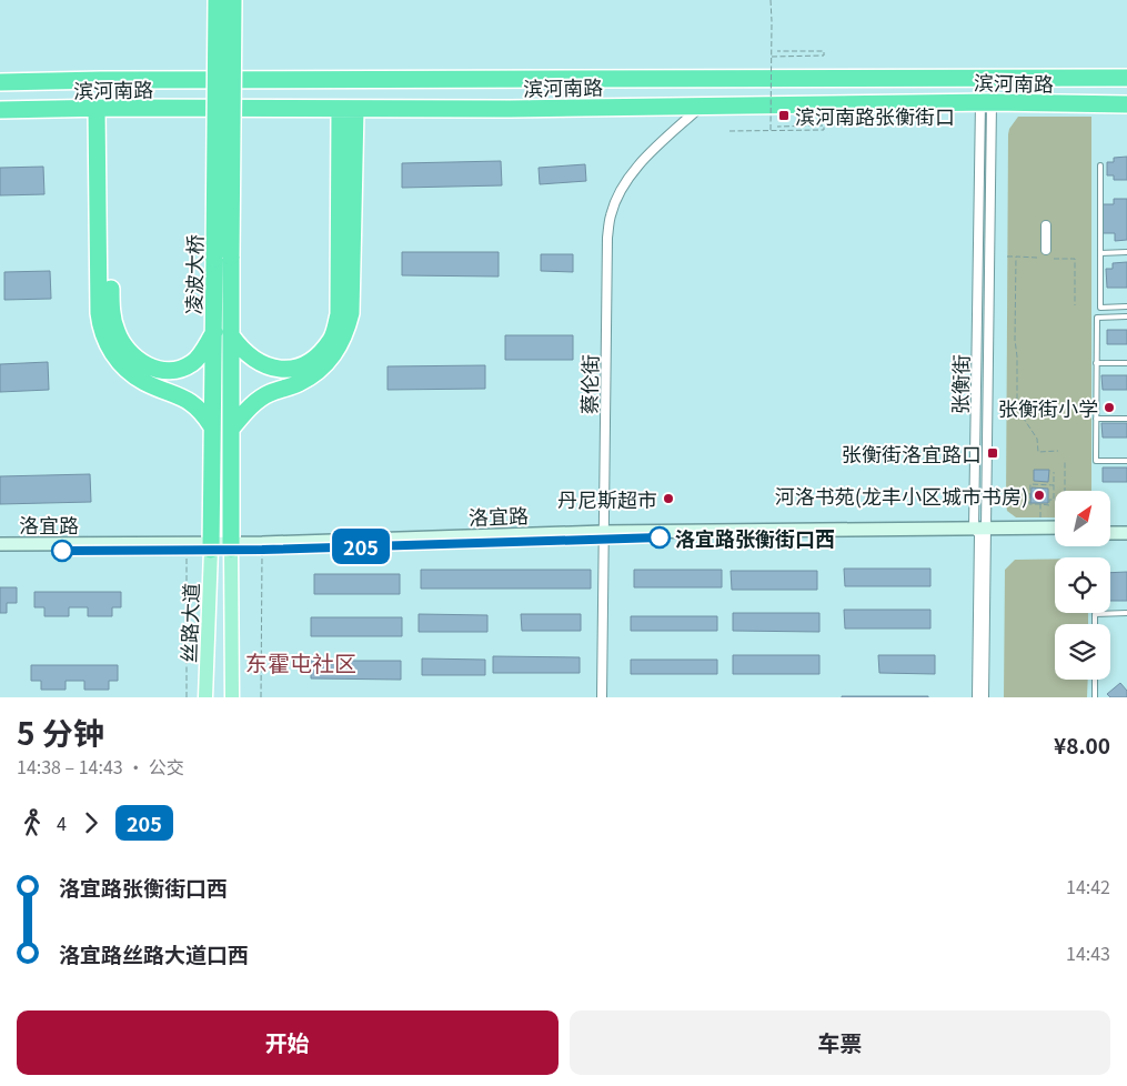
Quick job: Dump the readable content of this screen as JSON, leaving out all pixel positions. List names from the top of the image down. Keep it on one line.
{"streets":{"highway":["滨河南路","凌波大桥"],"main road":["丝路大道"],"street":["蔡伦街","张衡街","洛宜路"]},"crossings":[["滨河南路","蔡伦街"],["滨河南路","张衡街"],["凌波大桥","洛宜路"],["凌波大桥","丝路大道"],["蔡伦街","洛宜路"],["张衡街","洛宜路"],["洛宜路","丝路大道"]],"districts":["东霍屯社区"],"places":{"transit":["滨河南路张衡街口","张衡街洛宜路口"],"other":["张衡街小学","河洛书苑(龙丰小区城市书房)","丹尼斯超市","洛宜路张衡街口西"]},"lines":["bus line 205"],"north":"top right","page":{"on_map":"205","heading":["5 分钟","14:38 – 14:43 · 公交","¥8.00"],"legs":["4","205"],"list":[{"name":"洛宜路张衡街口西","value":"14:42"},{"name":"洛宜路丝路大道口西","value":"14:43"}],"buttons":["开始","车票"]}}
